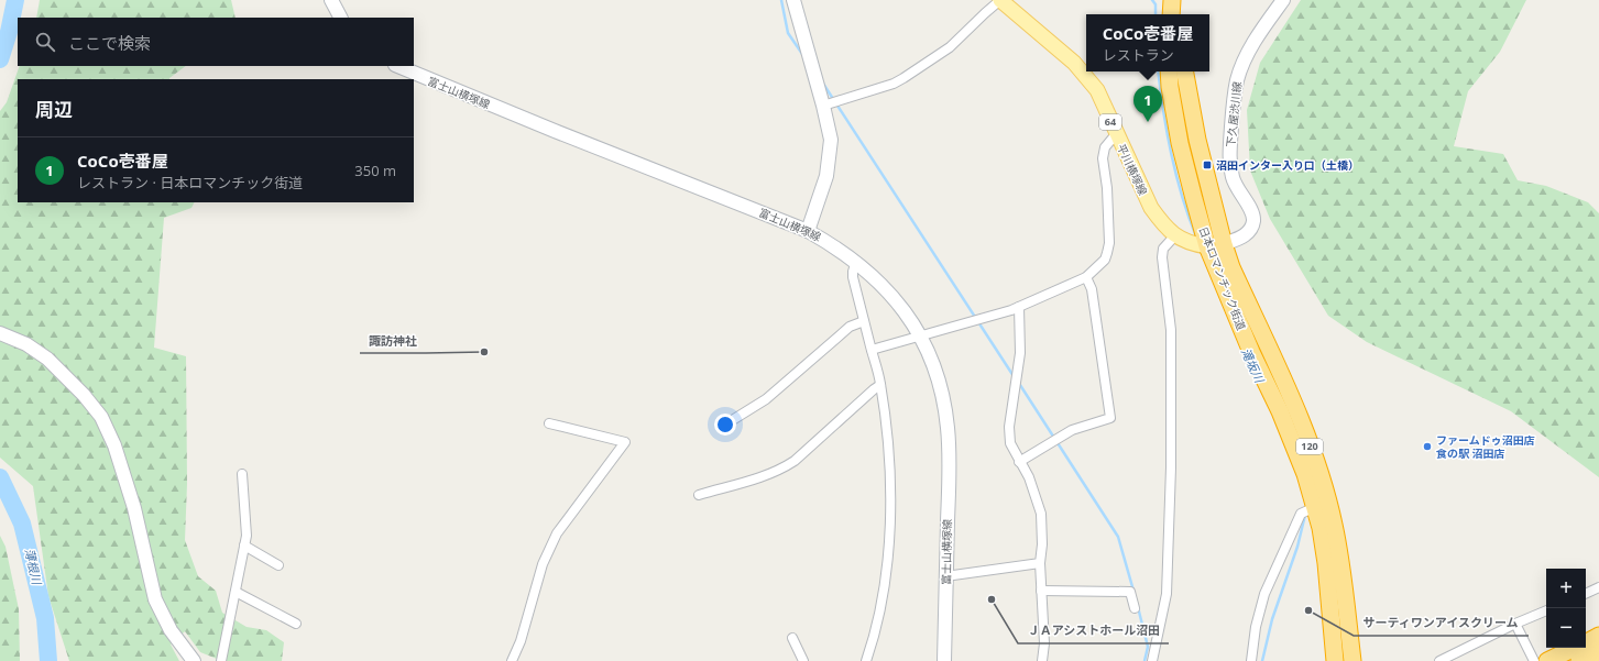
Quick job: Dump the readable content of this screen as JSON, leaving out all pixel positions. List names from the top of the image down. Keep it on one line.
{"streets":{"highway":["日本ロマンチック街道","120"],"main road":["富士山横塚線","下久屋渋川線","64","平川横塚線"]},"crossings":[["下久屋渋川線","平川横塚線"],["下久屋渋川線","日本ロマンチック街道"],["平川横塚線","日本ロマンチック街道"]],"water":["滝坂川","薄根川"],"places":{"transit":["沼田インター入り口（土橋）"],"other":["諏訪神社","ファームドゥ沼田店 食の駅 沼田店","ＪＡアシストホール沼田","サーティワンアイスクリーム"]},"page":{"popup":["CoCo壱番屋","レストラン"],"search":"ここで検索","heading":"周辺","pins":"1","list":[{"mark":"1","name":"CoCo壱番屋","note":"レストラン · 日本ロマンチック街道","value":"350 m"}],"map_buttons":["+","−"]}}
